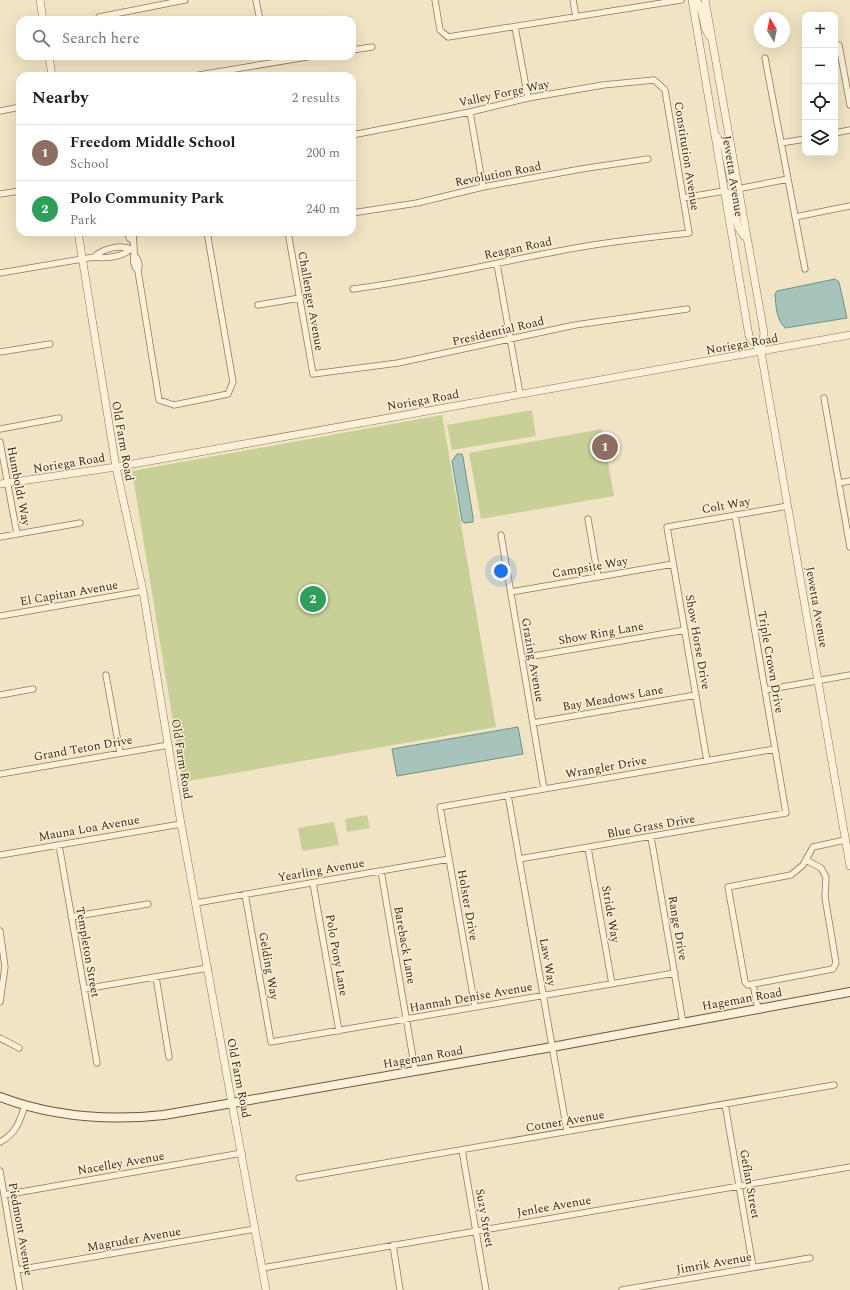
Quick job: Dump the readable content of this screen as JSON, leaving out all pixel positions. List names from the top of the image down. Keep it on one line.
{"streets":{"main road":["Hageman Road"],"street":["Valley Forge Way","Constitution Avenue","Revolution Road","Jewetta Avenue","Reagan Road","Challenger Avenue","Presidential Road","Noriega Road","Old Farm Road","Humboldt Way","Colt Way","Campsite Way","El Capitan Avenue","Show Ring Lane","Show Horse Drive","Grazing Avenue","Triple Crown Drive","Bay Meadows Lane","Grand Teton Drive","Wrangler Drive","Blue Grass Drive","Mauna Loa Avenue","Yearling Avenue","Holster Drive","Stride Way","Range Drive","Bareback Lane","Templeton Street","Polo Pony Lane","Law Way","Gelding Way","Hannah Denise Avenue","Cotner Avenue","Nacelley Avenue","Geflan Street","Jenlee Avenue","Suzy Street","Piedmont Avenue","Magruder Avenue","Jimrik Avenue"]},"crossings":[["Valley Forge Way","Constitution Avenue"],["Constitution Avenue","Reagan Road"],["Jewetta Avenue","Noriega Road"],["Jewetta Avenue","Colt Way"],["Challenger Avenue","Presidential Road"],["Noriega Road","Old Farm Road"],["Noriega Road","Humboldt Way"],["Old Farm Road","El Capitan Avenue"],["Old Farm Road","Grand Teton Drive"],["Old Farm Road","Mauna Loa Avenue"],["Old Farm Road","Yearling Avenue"],["Old Farm Road","Hageman Road"],["Old Farm Road","Nacelley Avenue"],["Old Farm Road","Jenlee Avenue"],["Old Farm Road","Magruder Avenue"],["Colt Way","Show Horse Drive"],["Colt Way","Triple Crown Drive"],["Campsite Way","Show Horse Drive"],["Campsite Way","Grazing Avenue"],["Show Ring Lane","Show Horse Drive"],["Show Ring Lane","Grazing Avenue"],["Show Horse Drive","Bay Meadows Lane"],["Show Horse Drive","Wrangler Drive"],["Grazing Avenue","Bay Meadows Lane"],["Grazing Avenue","Wrangler Drive"],["Triple Crown Drive","Wrangler Drive"],["Triple Crown Drive","Blue Grass Drive"],["Wrangler Drive","Holster Drive"],["Wrangler Drive","Law Way"],["Blue Grass Drive","Stride Way"],["Blue Grass Drive","Range Drive"],["Blue Grass Drive","Law Way"],["Mauna Loa Avenue","Templeton Street"],["Yearling Avenue","Holster Drive"],["Yearling Avenue","Bareback Lane"],["Yearling Avenue","Polo Pony Lane"],["Yearling Avenue","Gelding Way"],["Holster Drive","Hannah Denise Avenue"],["Stride Way","Hannah Denise Avenue"],["Range Drive","Hannah Denise Avenue"],["Range Drive","Hageman Road"],["Bareback Lane","Hannah Denise Avenue"],["Bareback Lane","Hageman Road"],["Polo Pony Lane","Hannah Denise Avenue"],["Law Way","Hannah Denise Avenue"],["Law Way","Hageman Road"],["Law Way","Cotner Avenue"],["Gelding Way","Hannah Denise Avenue"],["Cotner Avenue","Geflan Street"],["Cotner Avenue","Suzy Street"],["Nacelley Avenue","Piedmont Avenue"],["Geflan Street","Jenlee Avenue"],["Geflan Street","Jimrik Avenue"],["Jenlee Avenue","Suzy Street"],["Piedmont Avenue","Magruder Avenue"]],"north":"top","page":{"map_buttons":["+","−"],"search":"Search here","heading":["Nearby","2 results"],"list":[{"mark":"1","name":"Freedom Middle School","note":"School","value":"200 m"},{"mark":"2","name":"Polo Community Park","note":"Park","value":"240 m"}],"pins":["1","2"]}}
